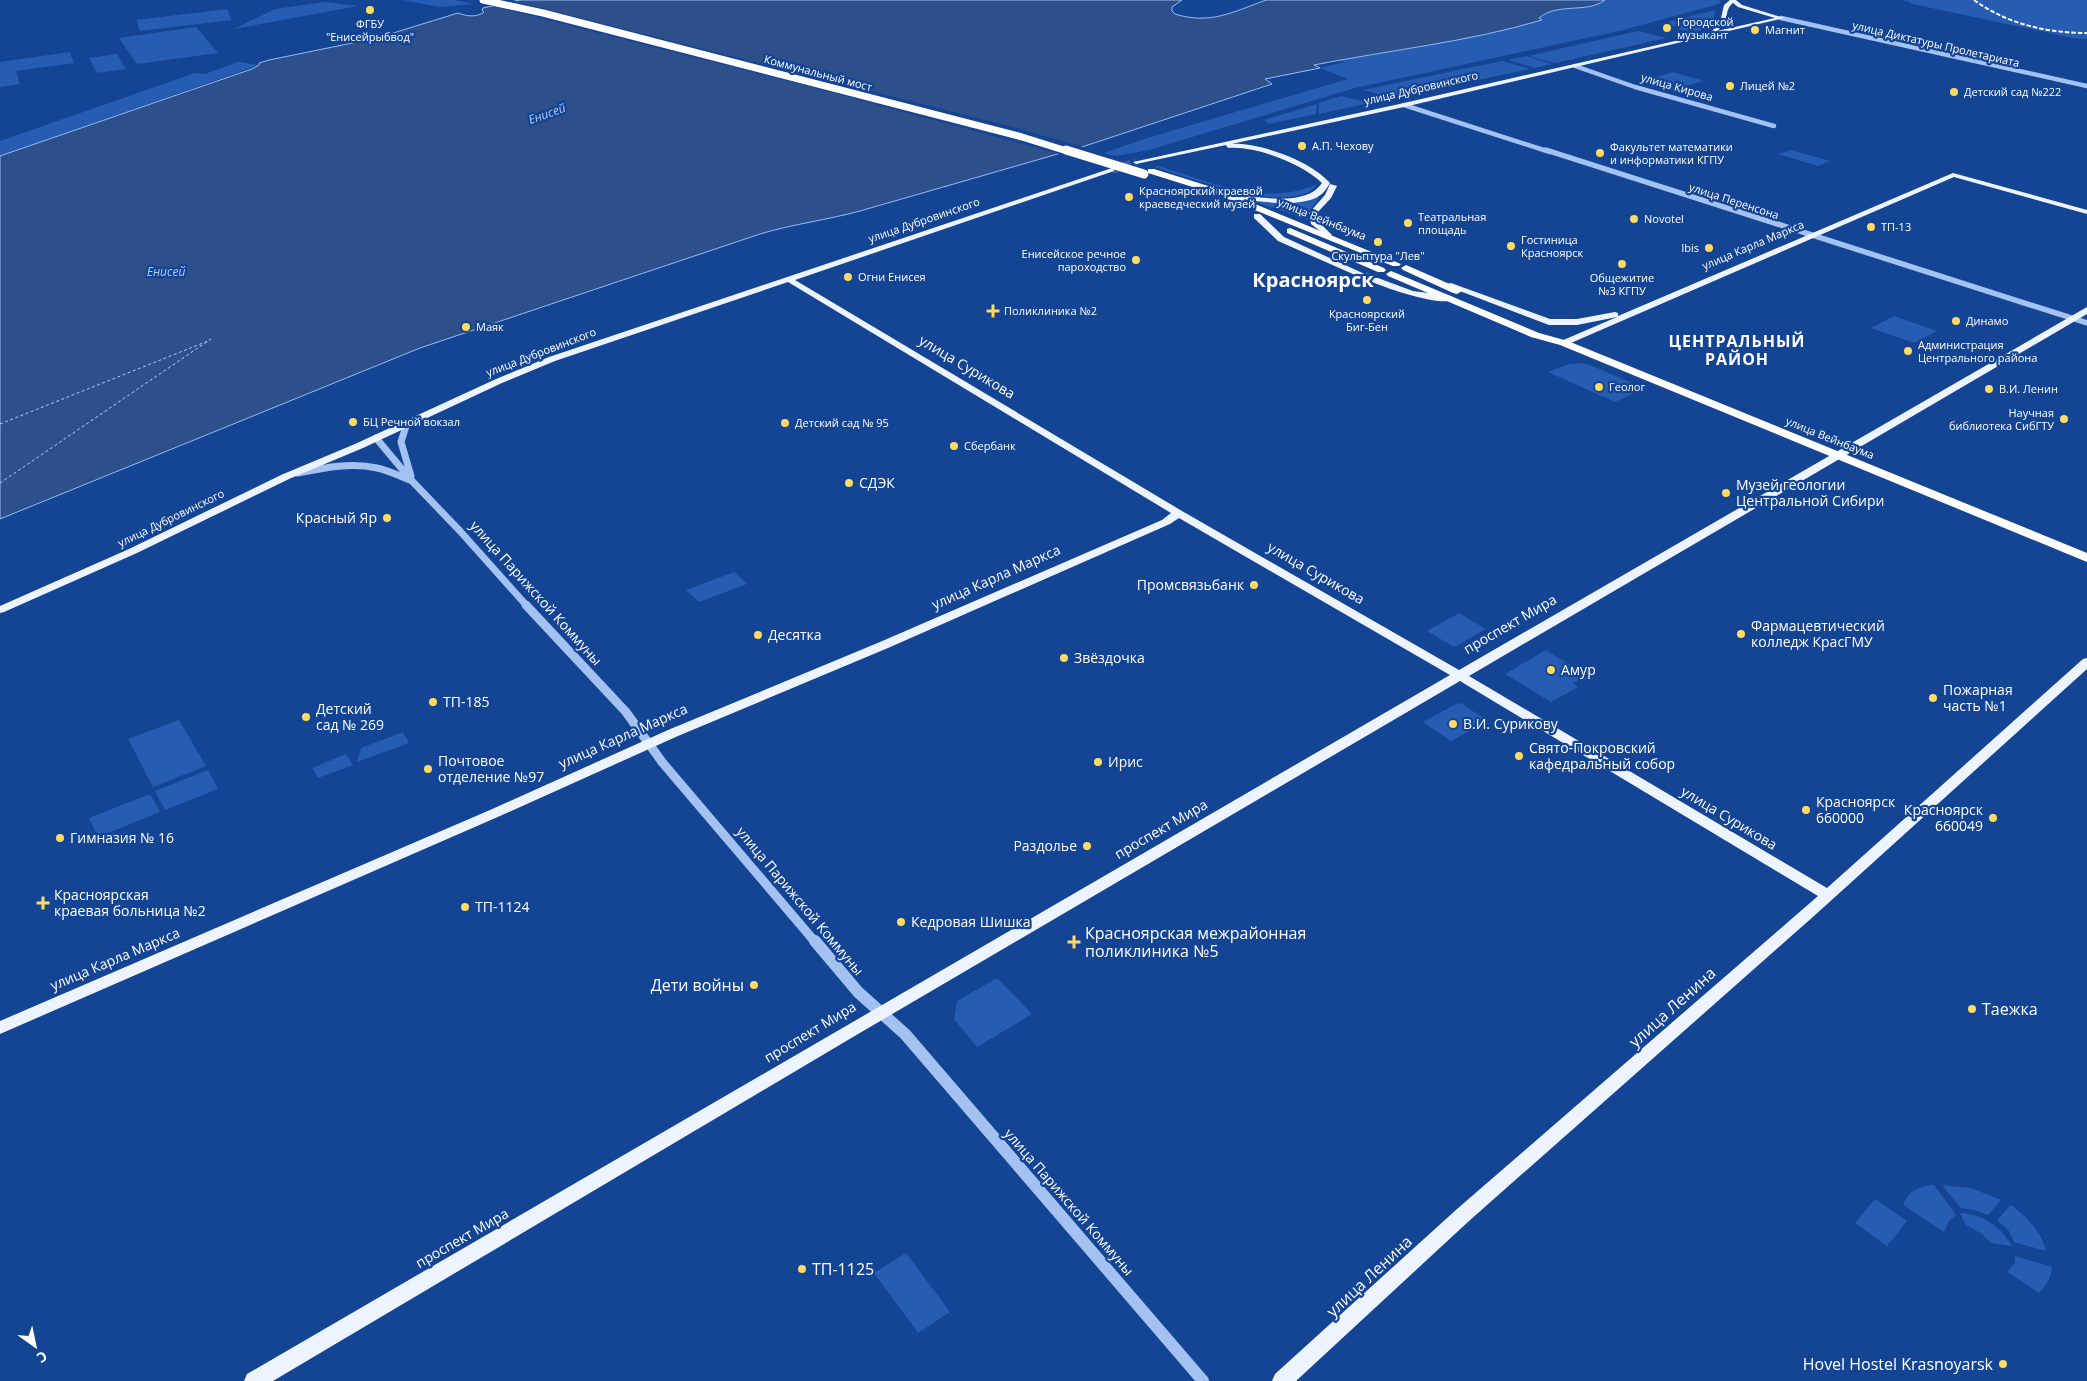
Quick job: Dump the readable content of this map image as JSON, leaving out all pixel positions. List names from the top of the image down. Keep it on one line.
{"streets":{"highway":["Коммунальный мост","улица Вейнбаума"],"main road":["улица Дубровинского","улица Карла Маркса","улица Сурикова","проспект Мира","улица Ленина"],"street":["улица Диктатуры Пролетариата","улица Кирова","улица Перенсона","улица Парижской Коммуны"]},"crossings":[["улица Диктатуры Пролетариата","улица Дубровинского"],["Коммунальный мост","улица Вейнбаума"],["улица Кирова","улица Дубровинского"],["улица Дубровинского","улица Перенсона"],["улица Дубровинского","улица Сурикова"],["улица Дубровинского","улица Парижской Коммуны"],["улица Перенсона","улица Карла Маркса"],["улица Перенсона","проспект Мира"],["улица Вейнбаума","улица Карла Маркса"],["улица Вейнбаума","проспект Мира"],["улица Карла Маркса","улица Сурикова"],["улица Карла Маркса","улица Парижской Коммуны"],["улица Сурикова","проспект Мира"],["улица Сурикова","улица Ленина"],["улица Парижской Коммуны","проспект Мира"]],"districts":["Красноярск","ЦЕНТРАЛЬНЫЙ РАЙОН"],"water":["Енисей"],"places":{"other":["ФГБУ \"Енисейрыбвод\"","Городской музыкант","Магнит","Лицей №2","Детский сад №222","А.П. Чехову","Факультет математики и информатики КГПУ","Красноярский краевой краеведческий музей","Novotel","Театральная площадь","ТП-13","Скульптура \"Лев\"","Гостиница Красноярск","Ibis","Енисейское речное пароходство","Общежитие №3 КГПУ","Огни Енисея","Красноярский Биг-Бен","Динамо","Маяк","Администрация Центрального района","Геолог","В.И. Ленин","Научная библиотека СибГТУ","БЦ Речной вокзал","Детский сад № 95","Сбербанк","СДЭК","Музей геологии Центральной Сибири","Красный Яр","Промсвязьбанк","Фармацевтический колледж КрасГМУ","Десятка","Звёздочка","Амур","Пожарная часть №1","ТП-185","Детский сад № 269","В.И. Сурикову","Свято-Покровский кафедральный собор","Ирис","Почтовое отделение №97","Красноярск 660000","Красноярск 660049","Гимназия № 16","Раздолье","ТП-1124","Кедровая Шишка","Дети войны","Таежка","ТП-1125","Hovel Hostel Krasnoyarsk"],"health":["Поликлиника №2","Красноярская краевая больница №2","Красноярская межрайонная поликлиника №5"]},"north":"bottom right"}
